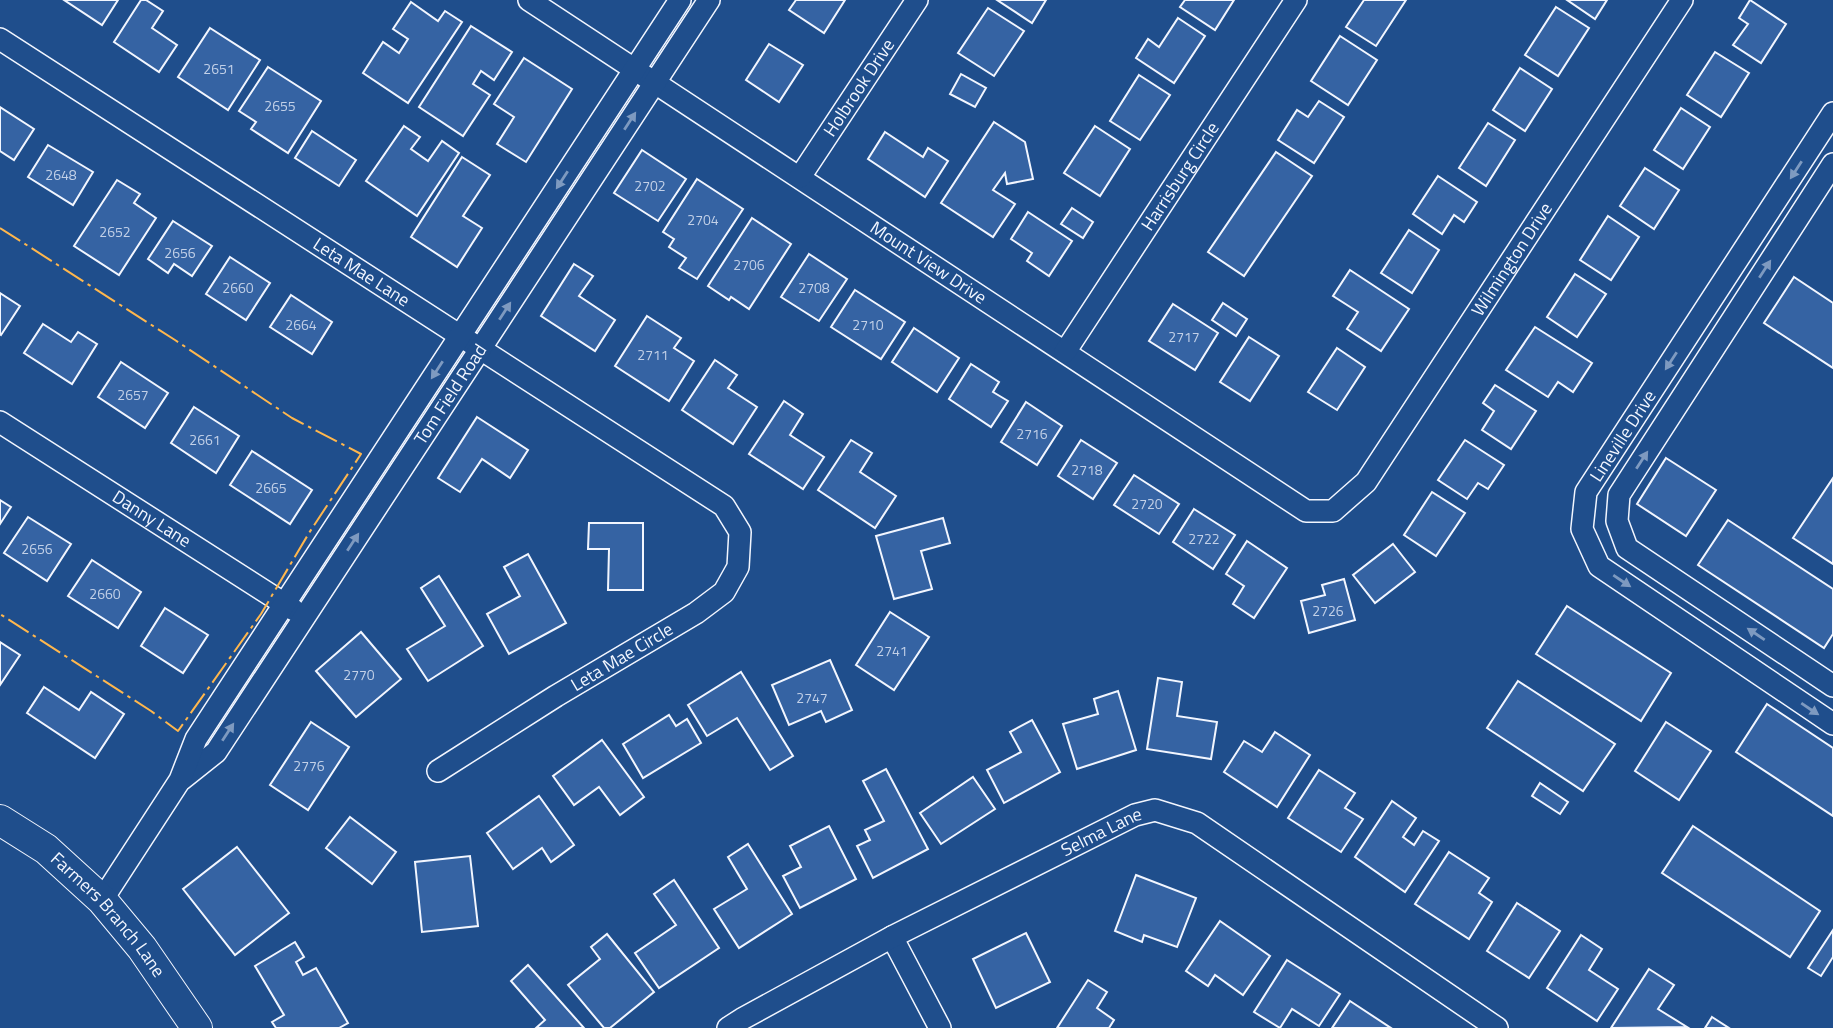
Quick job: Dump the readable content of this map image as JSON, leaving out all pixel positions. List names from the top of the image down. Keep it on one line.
{"streets":{"street":["Holbrook Drive","Harrisburg Circle","Wilmington Drive","Mount View Drive","Leta Mae Lane","Tom Field Road","Lineville Drive","Danny Lane","Leta Mae Circle","Selma Lane","Farmers Branch Lane"]},"crossings":[["Holbrook Drive","Mount View Drive"],["Harrisburg Circle","Mount View Drive"],["Wilmington Drive","Mount View Drive"],["Mount View Drive","Tom Field Road"],["Leta Mae Lane","Tom Field Road"],["Leta Mae Lane","Leta Mae Circle"],["Tom Field Road","Danny Lane"],["Tom Field Road","Farmers Branch Lane"]],"house_numbers":["2651","2655","2648","2702","2704","2652","2656","2706","2660","2708","2664","2710","2717","2711","2657","2716","2661","2718","2665","2720","2722","2656","2660","2726","2741","2770","2747","2776"]}
